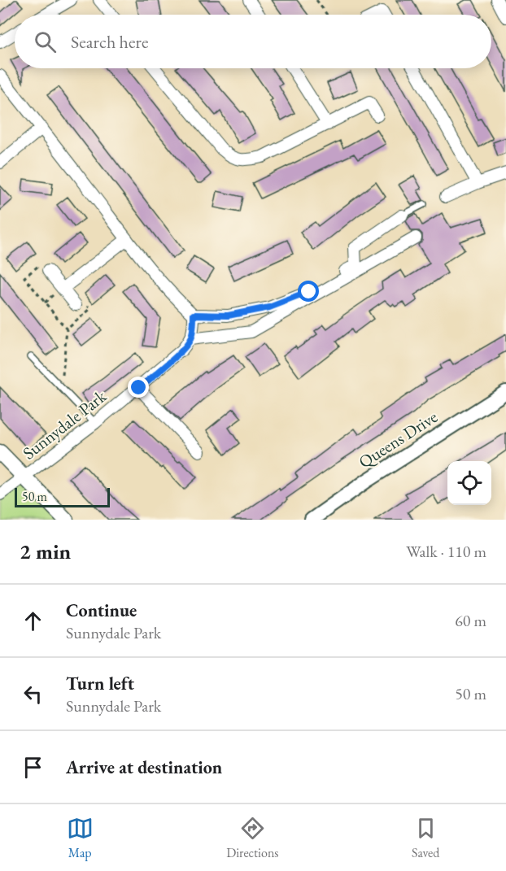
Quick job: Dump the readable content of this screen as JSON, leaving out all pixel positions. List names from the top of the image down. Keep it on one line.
{"streets":{"street":["Sunnydale Park","Queens Drive"]},"scale_bar":"50 m","page":{"search":"Search here","scale":"50 m","heading":["2 min","Walk · 110 m"],"list":[["Continue","Sunnydale Park","60 m"],["Turn left","Sunnydale Park","50 m"],"Arrive at destination"],"nav":["Map","Directions","Saved"]}}
